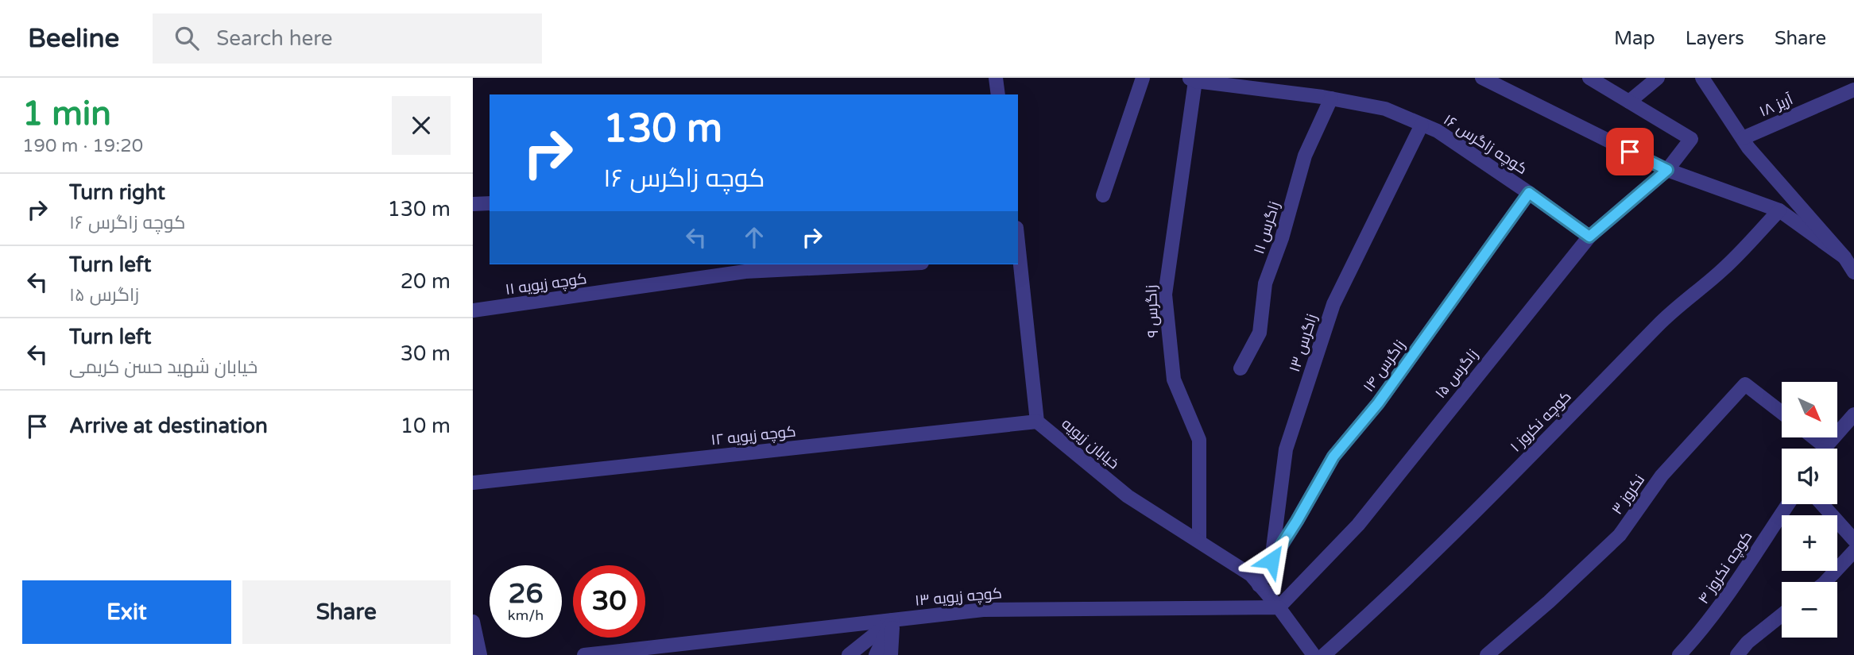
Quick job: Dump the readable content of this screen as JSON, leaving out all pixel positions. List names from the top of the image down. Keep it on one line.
{"streets":{"street":["آریز ۱۸","کوچه زاگرس ۱۶","زاگرس ۱۱","کوچه زیویه ۱۱","زاگرس ۹","زاگرس ۱۳","زاگرس ۱۴","زاگرس ۱۵","کوچه نکروز ۱","کوچه زیویه ۱۲","خیابان زیویه","نکروز ۳","کوچه نکروز ۴","کوچه زیویه ۱۳"]},"crossings":[["کوچه زاگرس ۱۶","زاگرس ۱۱"],["کوچه زاگرس ۱۶","زاگرس ۹"],["کوچه زاگرس ۱۶","زاگرس ۱۳"],["کوچه زاگرس ۱۶","زاگرس ۱۴"],["کوچه زاگرس ۱۶","زاگرس ۱۵"],["زاگرس ۹","خیابان زیویه"],["زاگرس ۱۳","زاگرس ۱۴"],["زاگرس ۱۳","خیابان زیویه"],["زاگرس ۱۵","خیابان زیویه"],["زاگرس ۱۵","کوچه زیویه ۱۳"],["کوچه زیویه ۱۲","خیابان زیویه"],["خیابان زیویه","کوچه زیویه ۱۳"]],"north":"bottom right","page":{"header":"Beeline","search":"Search here","nav":["Map","Layers","Share"],"heading":["1 min","190 m · 19:20"],"turn":["130 m","کوچه زاگرس ۱۶"],"list":[{"name":"Turn right","note":"کوچه زاگرس ۱۶","value":"130 m"},{"name":"Turn left","note":"زاگرس ۱۵","value":"20 m"},{"name":"Turn left","note":"خیابان شهید حسن کریمی","value":"30 m"},{"name":"Arrive at destination","value":"10 m"}],"map_buttons":["+","−"],"speed":"26 km/h","limit":"30","buttons":["Exit","Share"]}}
